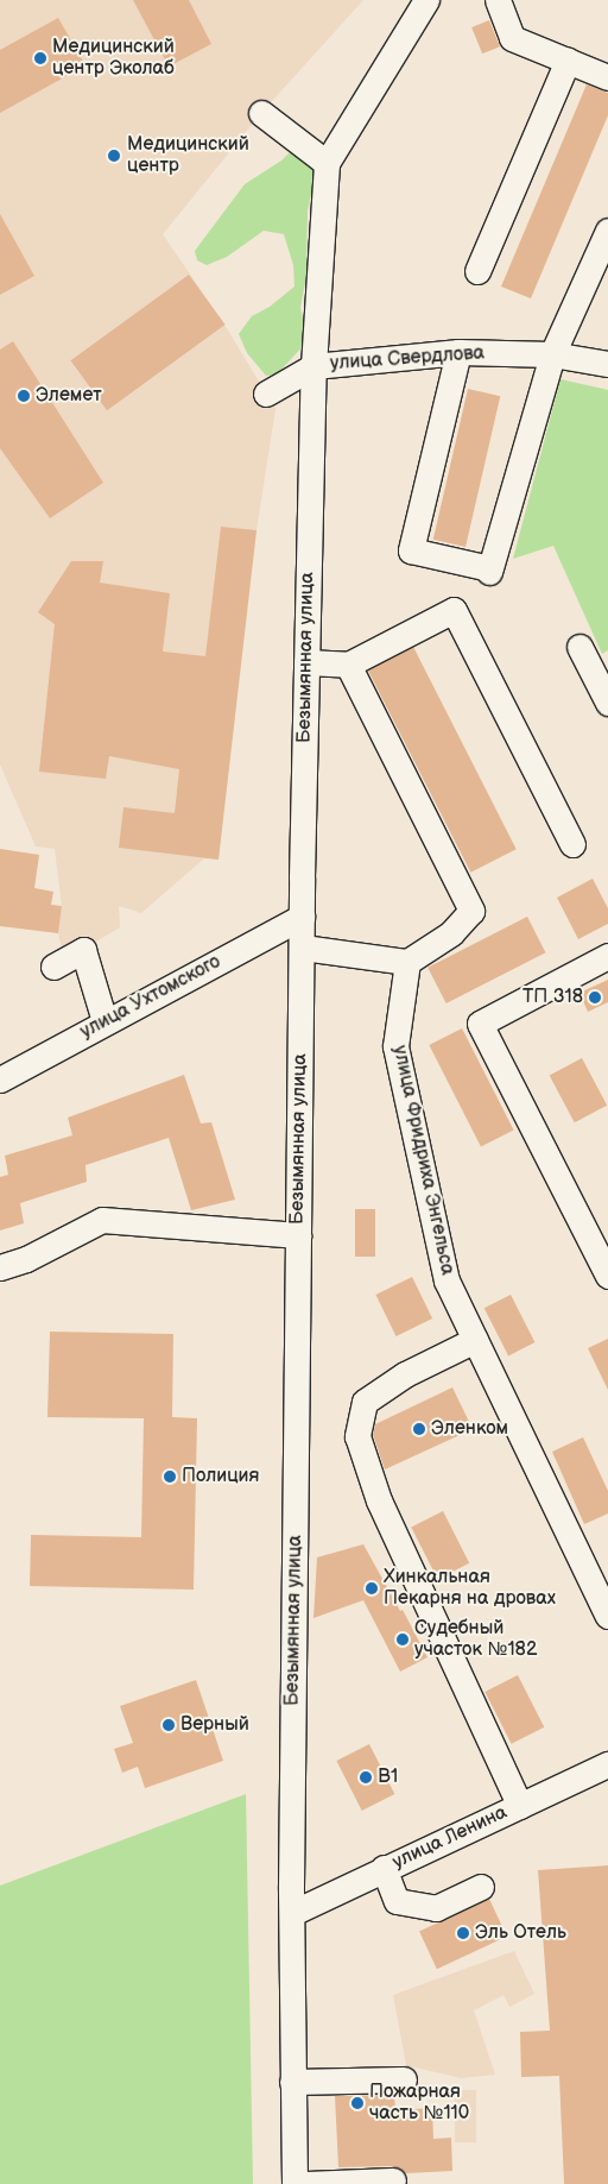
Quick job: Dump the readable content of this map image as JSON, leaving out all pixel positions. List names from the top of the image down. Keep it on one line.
{"streets":{"street":["улица Свердлова","Безымянная улица","улица Ухтомского","улица Фридриха Энгельса","улица Ленина"]},"crossings":[["улица Свердлова","Безымянная улица"],["Безымянная улица","улица Ухтомского"],["Безымянная улица","улица Ленина"]],"places":["Медицинский центр Эколаб","Медицинский центр","Элемет","ТП 318","Эленком","Полиция","Хинкальная Пекарня на дровах","Судебный участок №182","Верный","B1","Эль Отель","Пожарная часть №110"]}
